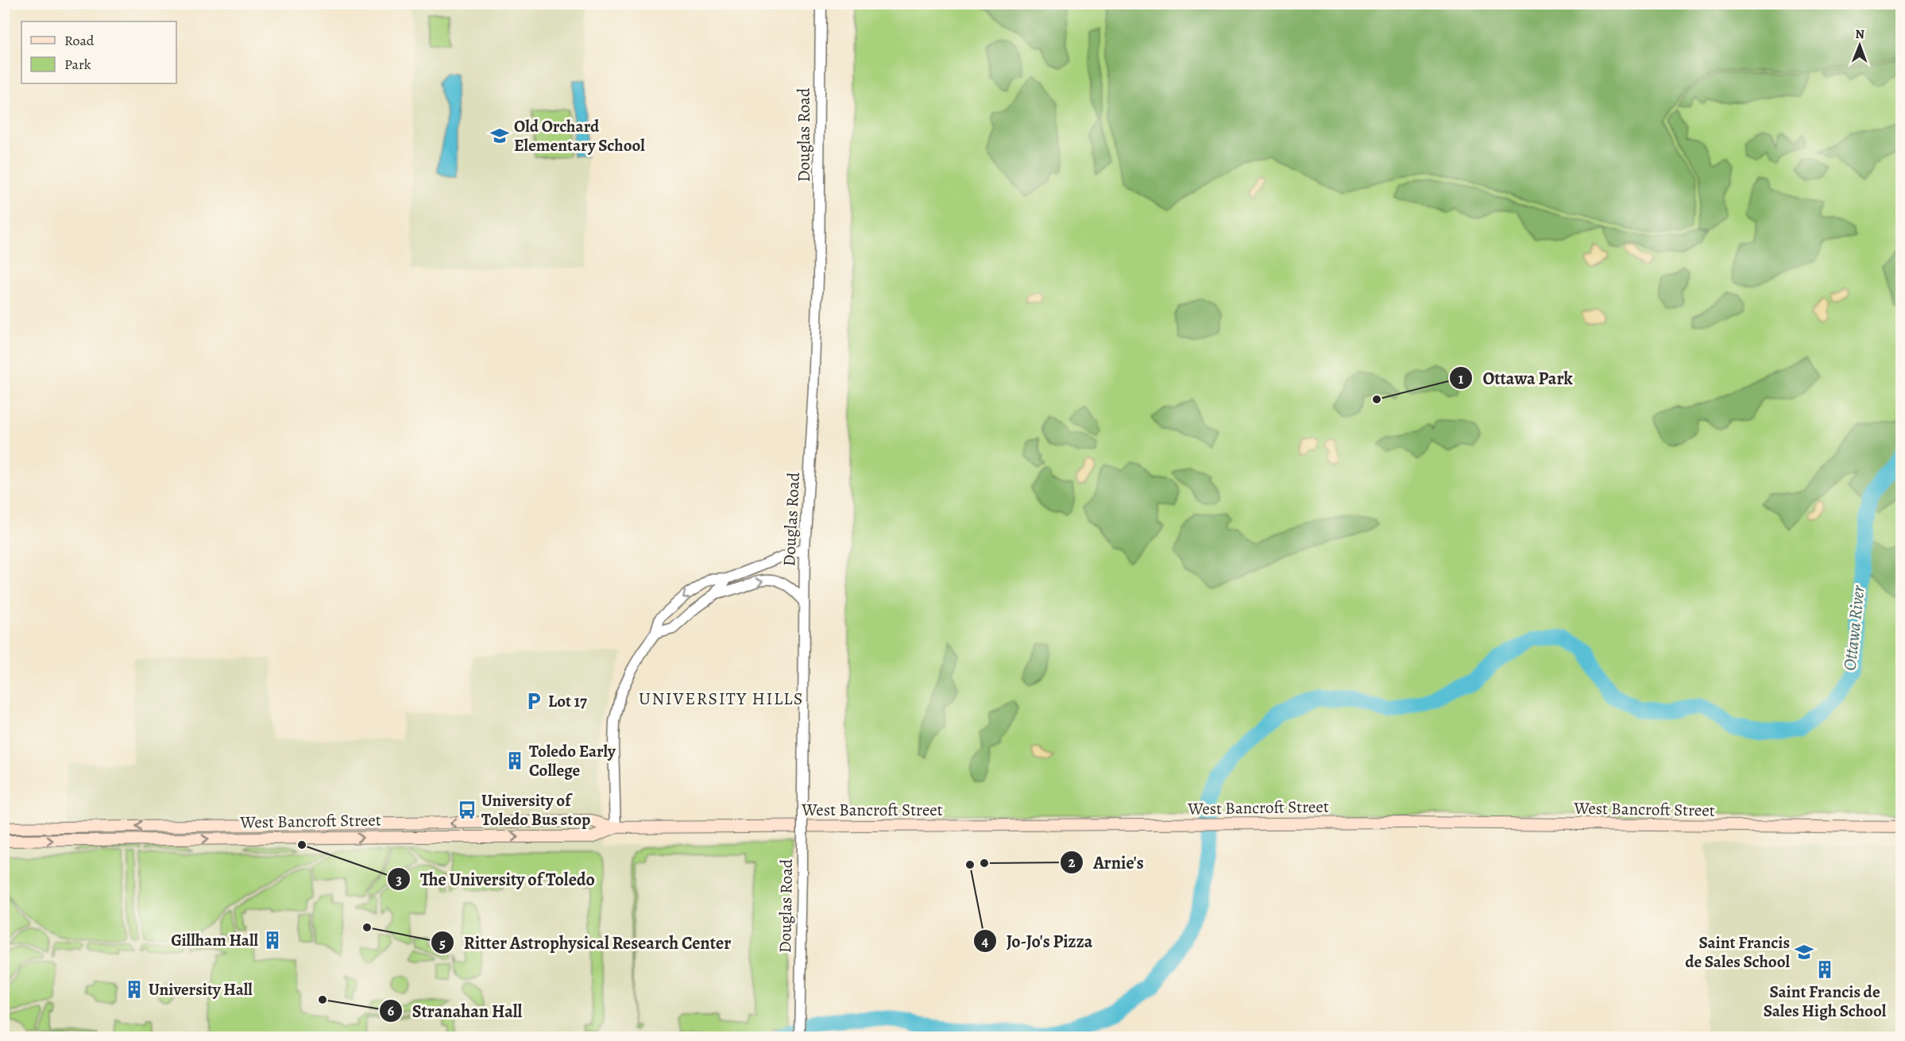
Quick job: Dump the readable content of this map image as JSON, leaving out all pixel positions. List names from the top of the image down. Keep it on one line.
{"streets":{"main road":["West Bancroft Street"],"street":["Douglas Road"]},"districts":["UNIVERSITY HILLS"],"water":["Ottawa River"],"places":{"school or university":["Old Orchard Elementary School","Saint Francis de Sales School"],"other":["Ottawa Park","The University of Toledo","Arnie's","Jo-Jo's Pizza","Ritter Astrophysical Research Center","Stranahan Hall"],"parking":["Lot 17"],"building":["Toledo Early College","Gillham Hall","Saint Francis de Sales High School","University Hall"],"bus stop":["University of Toledo Bus stop"]},"legend":["Road","Park"],"north":"top"}
